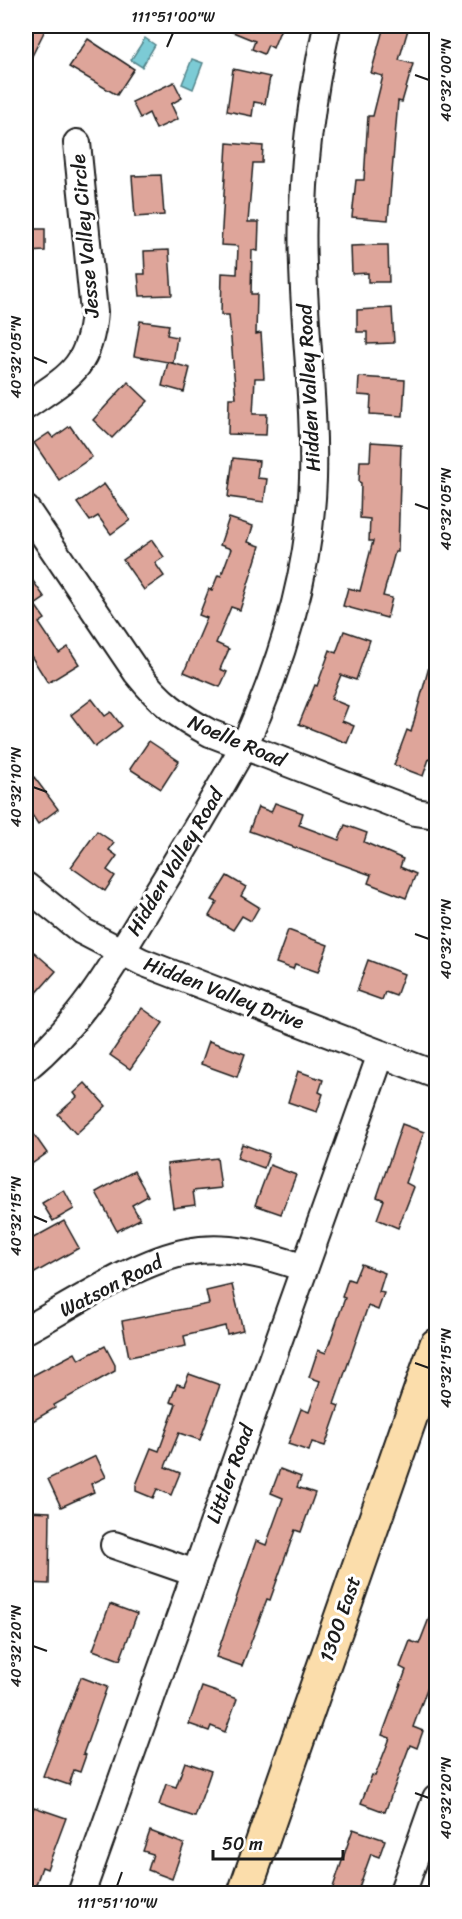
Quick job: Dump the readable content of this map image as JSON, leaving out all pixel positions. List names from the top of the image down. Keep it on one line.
{"streets":{"main road":["1300 East"],"street":["Jesse Valley Circle","Hidden Valley Road","Noelle Road","Hidden Valley Drive","Watson Road","Littler Road"]},"crossings":[["Hidden Valley Road","Noelle Road"],["Hidden Valley Road","Hidden Valley Drive"],["Hidden Valley Drive","Littler Road"],["Watson Road","Littler Road"]],"scale_bar":"50 m","coordinates":["111°51'00\"W","40°32'00\"N","40°32'05\"N","40°32'10\"N","40°32'15\"N","40°32'20\"N","111°51'10\"W"]}
